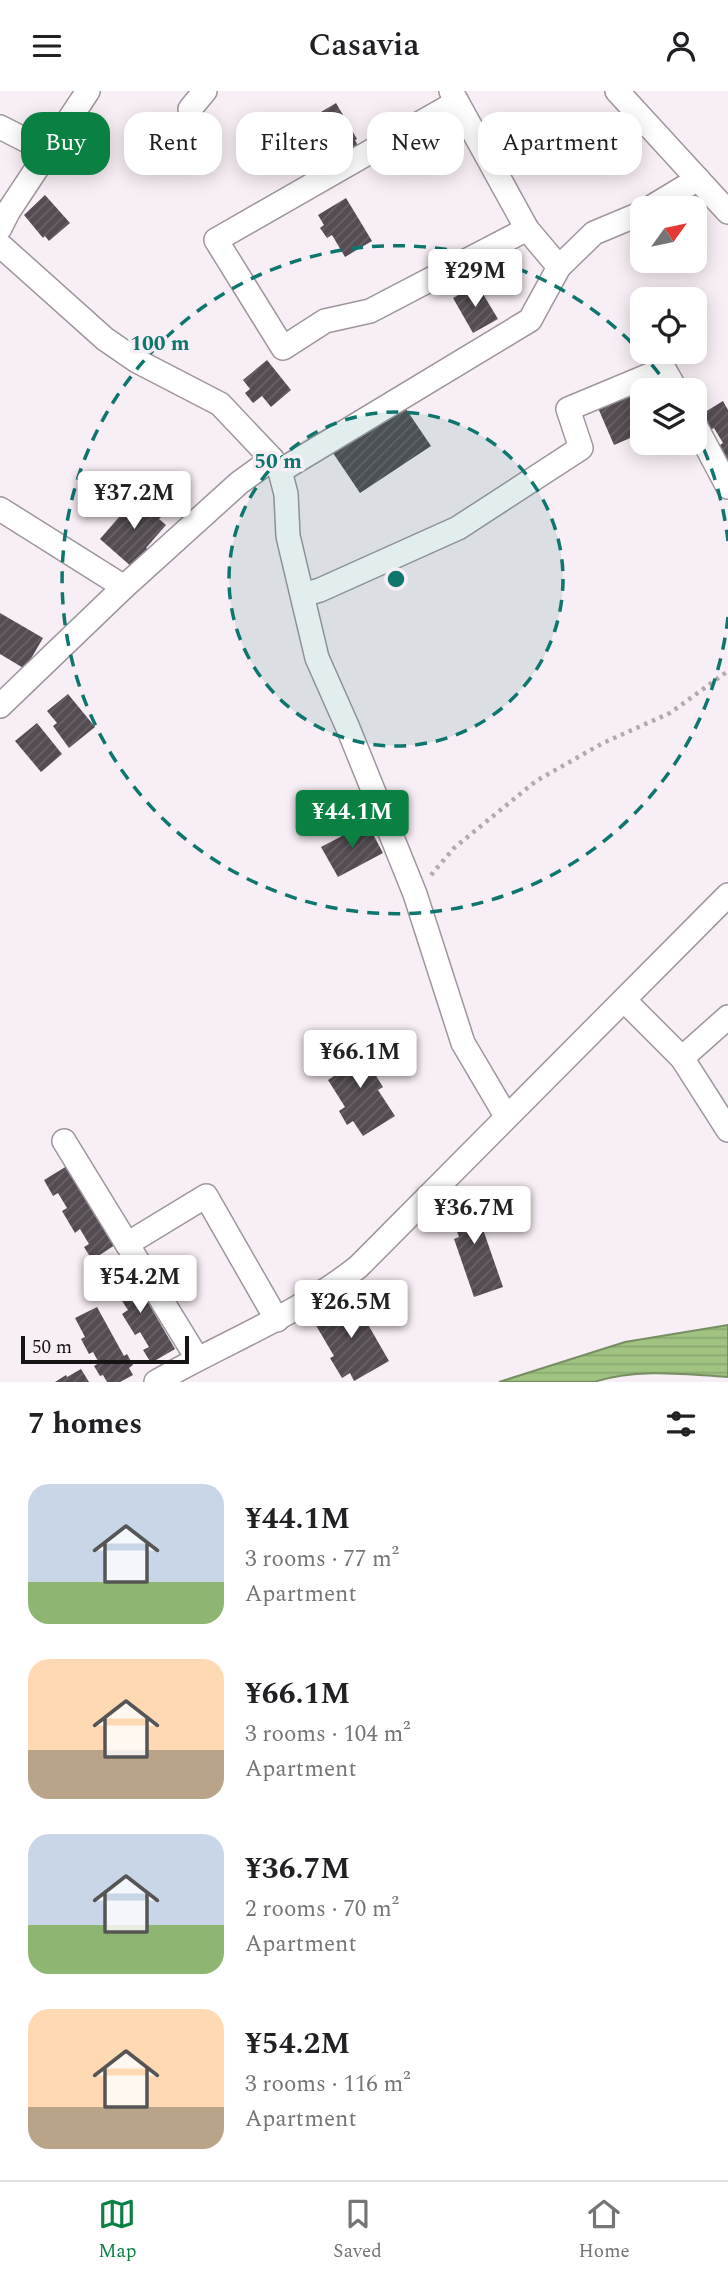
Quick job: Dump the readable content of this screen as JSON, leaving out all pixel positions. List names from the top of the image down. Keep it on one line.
{"scale_bar":"50 m","north":"top right","page":{"header":"Casavia","chip":["Buy","Rent","Filters","New","Apartment"],"price":["¥29M","¥37.2M","¥44.1M","¥66.1M","¥36.7M","¥54.2M","¥26.5M"],"scale":"50 m","heading":"7 homes","list":[{"name":"¥44.1M","note":"3 rooms · 77 m² · Apartment"},{"name":"¥66.1M","note":"3 rooms · 104 m² · Apartment"},{"name":"¥36.7M","note":"2 rooms · 70 m² · Apartment"},{"name":"¥54.2M","note":"3 rooms · 116 m² · Apartment"}],"tabs":["Map","Saved","Home"]},"rings":["100 m","50 m"]}
